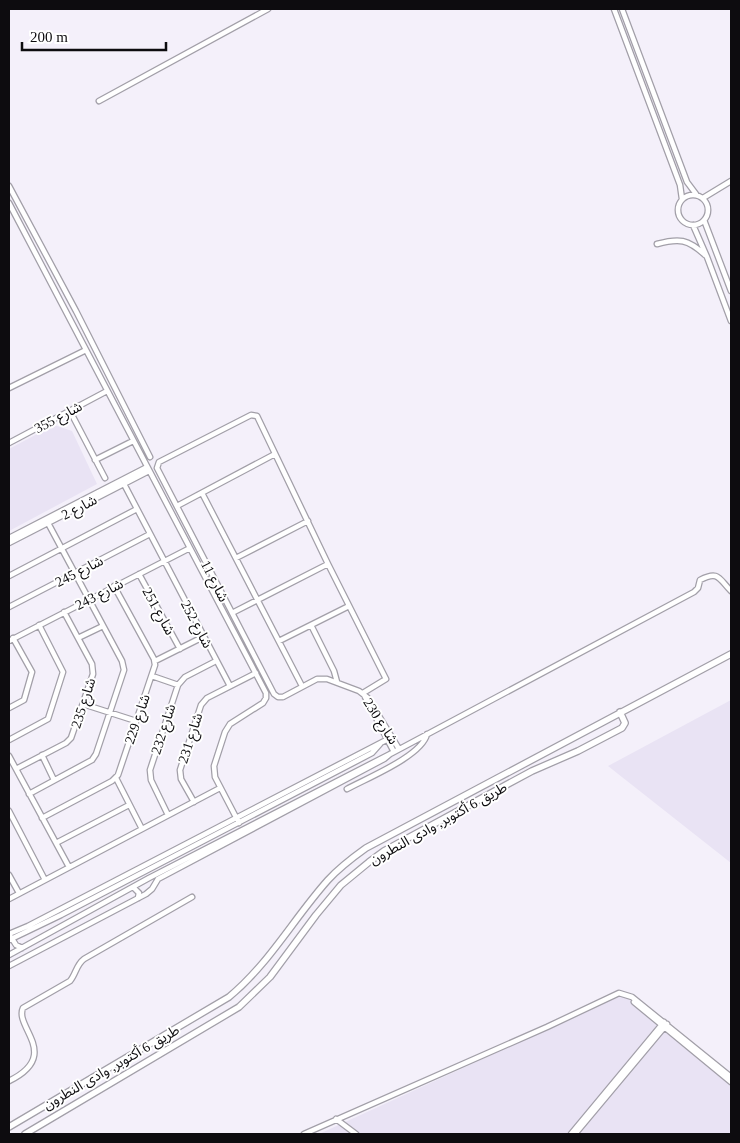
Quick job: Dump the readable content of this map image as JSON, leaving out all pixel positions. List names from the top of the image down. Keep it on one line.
{"streets":{"street":["شارع 355","شارع 2","شارع 245","شارع 11","شارع 243","شارع 251","شارع 252","شارع 235","شارع 229","شارع 230","شارع 232","شارع 231","طريق 6 أكتوبر, وادى النطرون"]},"crossings":[["شارع 355","شارع 11"],["شارع 2","شارع 11"],["شارع 2","شارع 252"],["شارع 245","شارع 252"],["شارع 11","شارع 243"],["شارع 11","شارع 230"],["شارع 11","شارع 231"],["شارع 243","شارع 251"],["شارع 243","شارع 252"],["شارع 243","شارع 235"],["شارع 252","شارع 231"]],"scale_bar":"200 m"}
